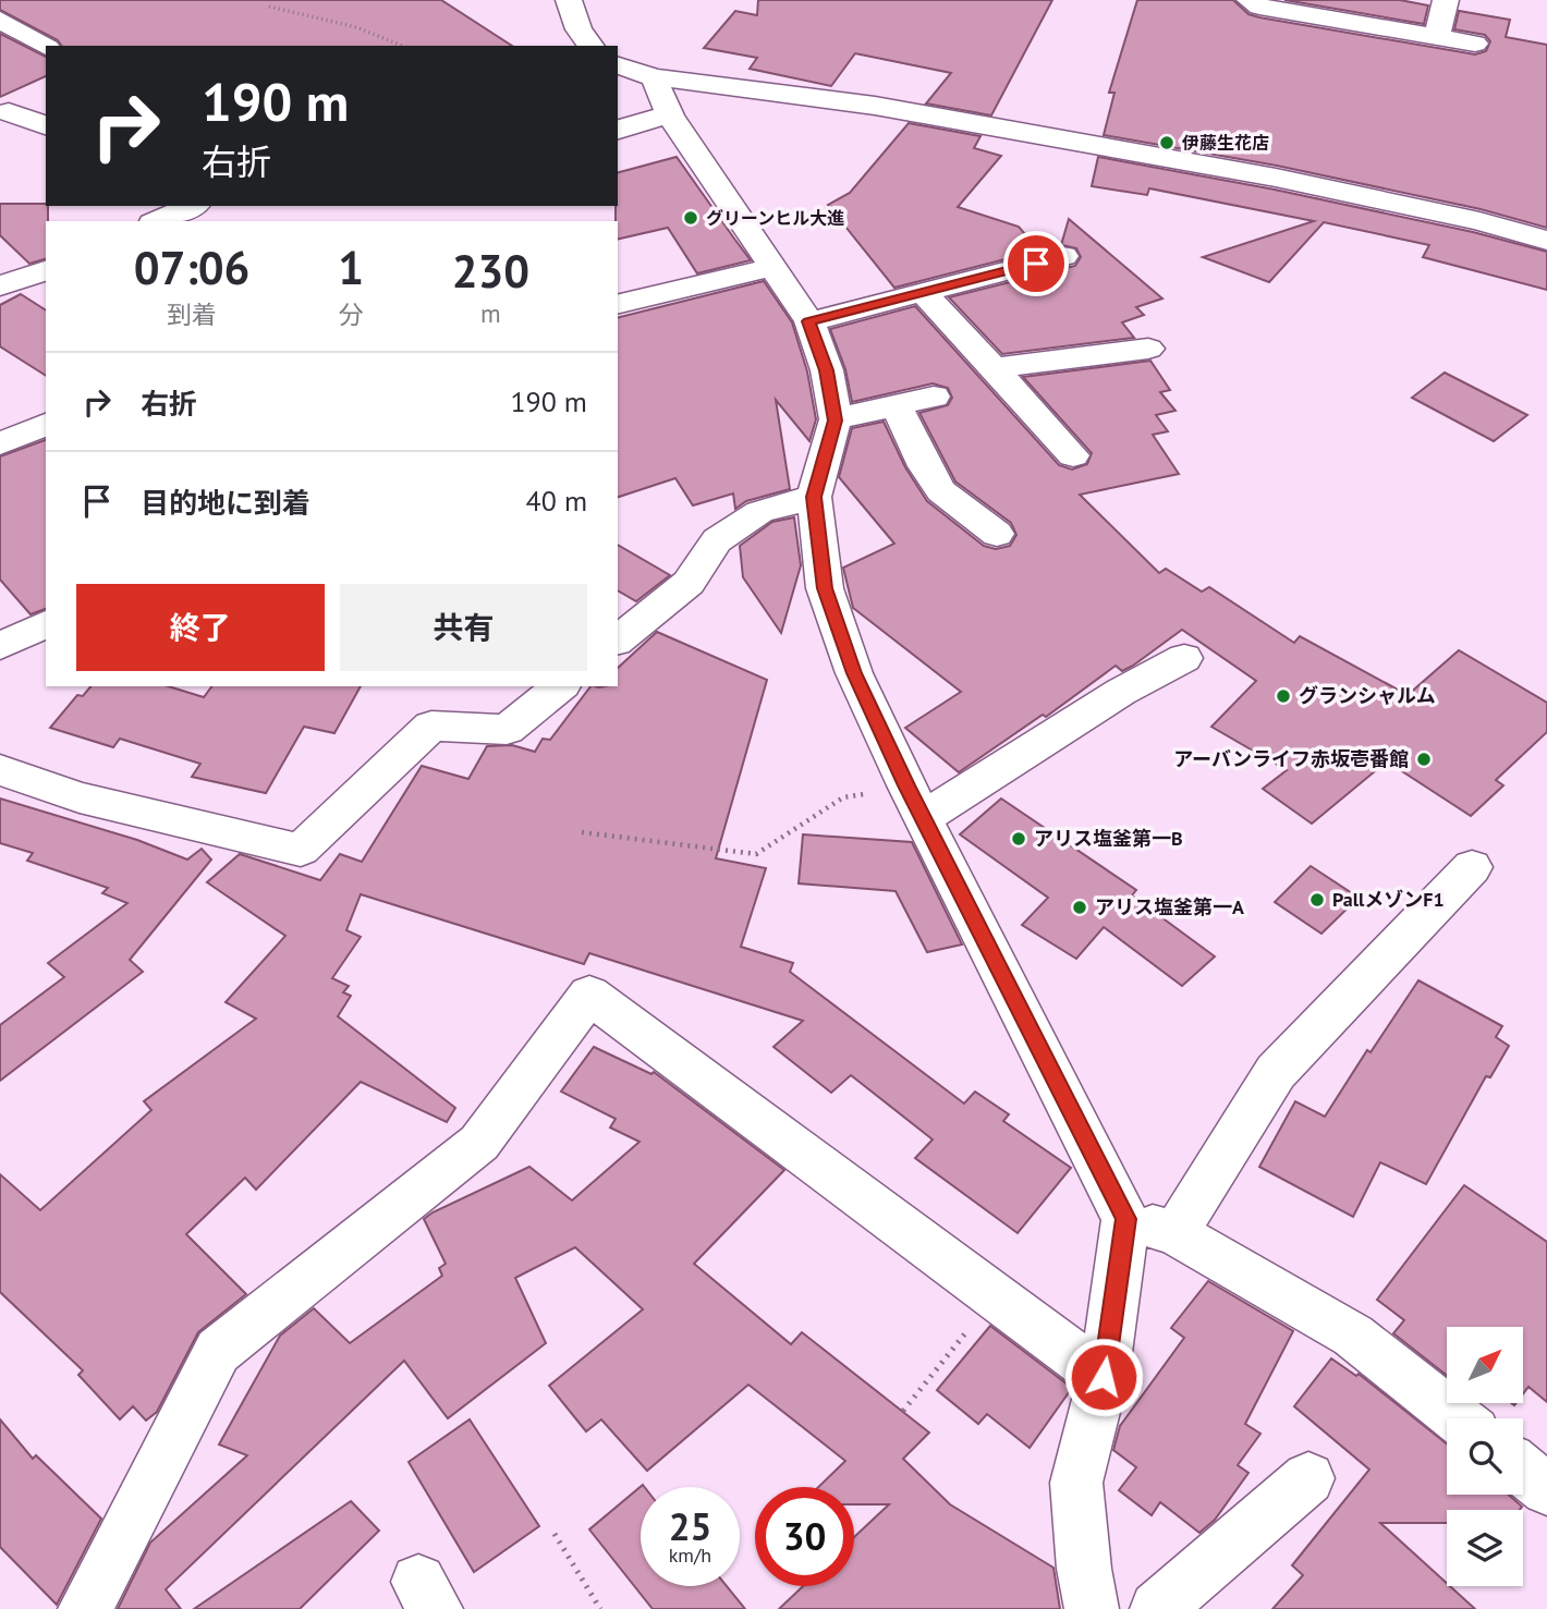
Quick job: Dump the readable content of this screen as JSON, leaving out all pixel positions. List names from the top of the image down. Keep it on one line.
{"places":["伊藤生花店","グリーンヒル大進","グランシャルム","アーバンライフ赤坂壱番館","アリス塩釜第一B","PallメゾンF1","アリス塩釜第一A"],"north":"top right","page":{"turn":["190 m","右折"],"eta":["07:06","到着","1","分","230","m"],"list":[{"name":"右折","value":"190 m"},{"name":"目的地に到着","value":"40 m"}],"buttons":["終了","共有"],"speed":"25 km/h","limit":"30"}}
